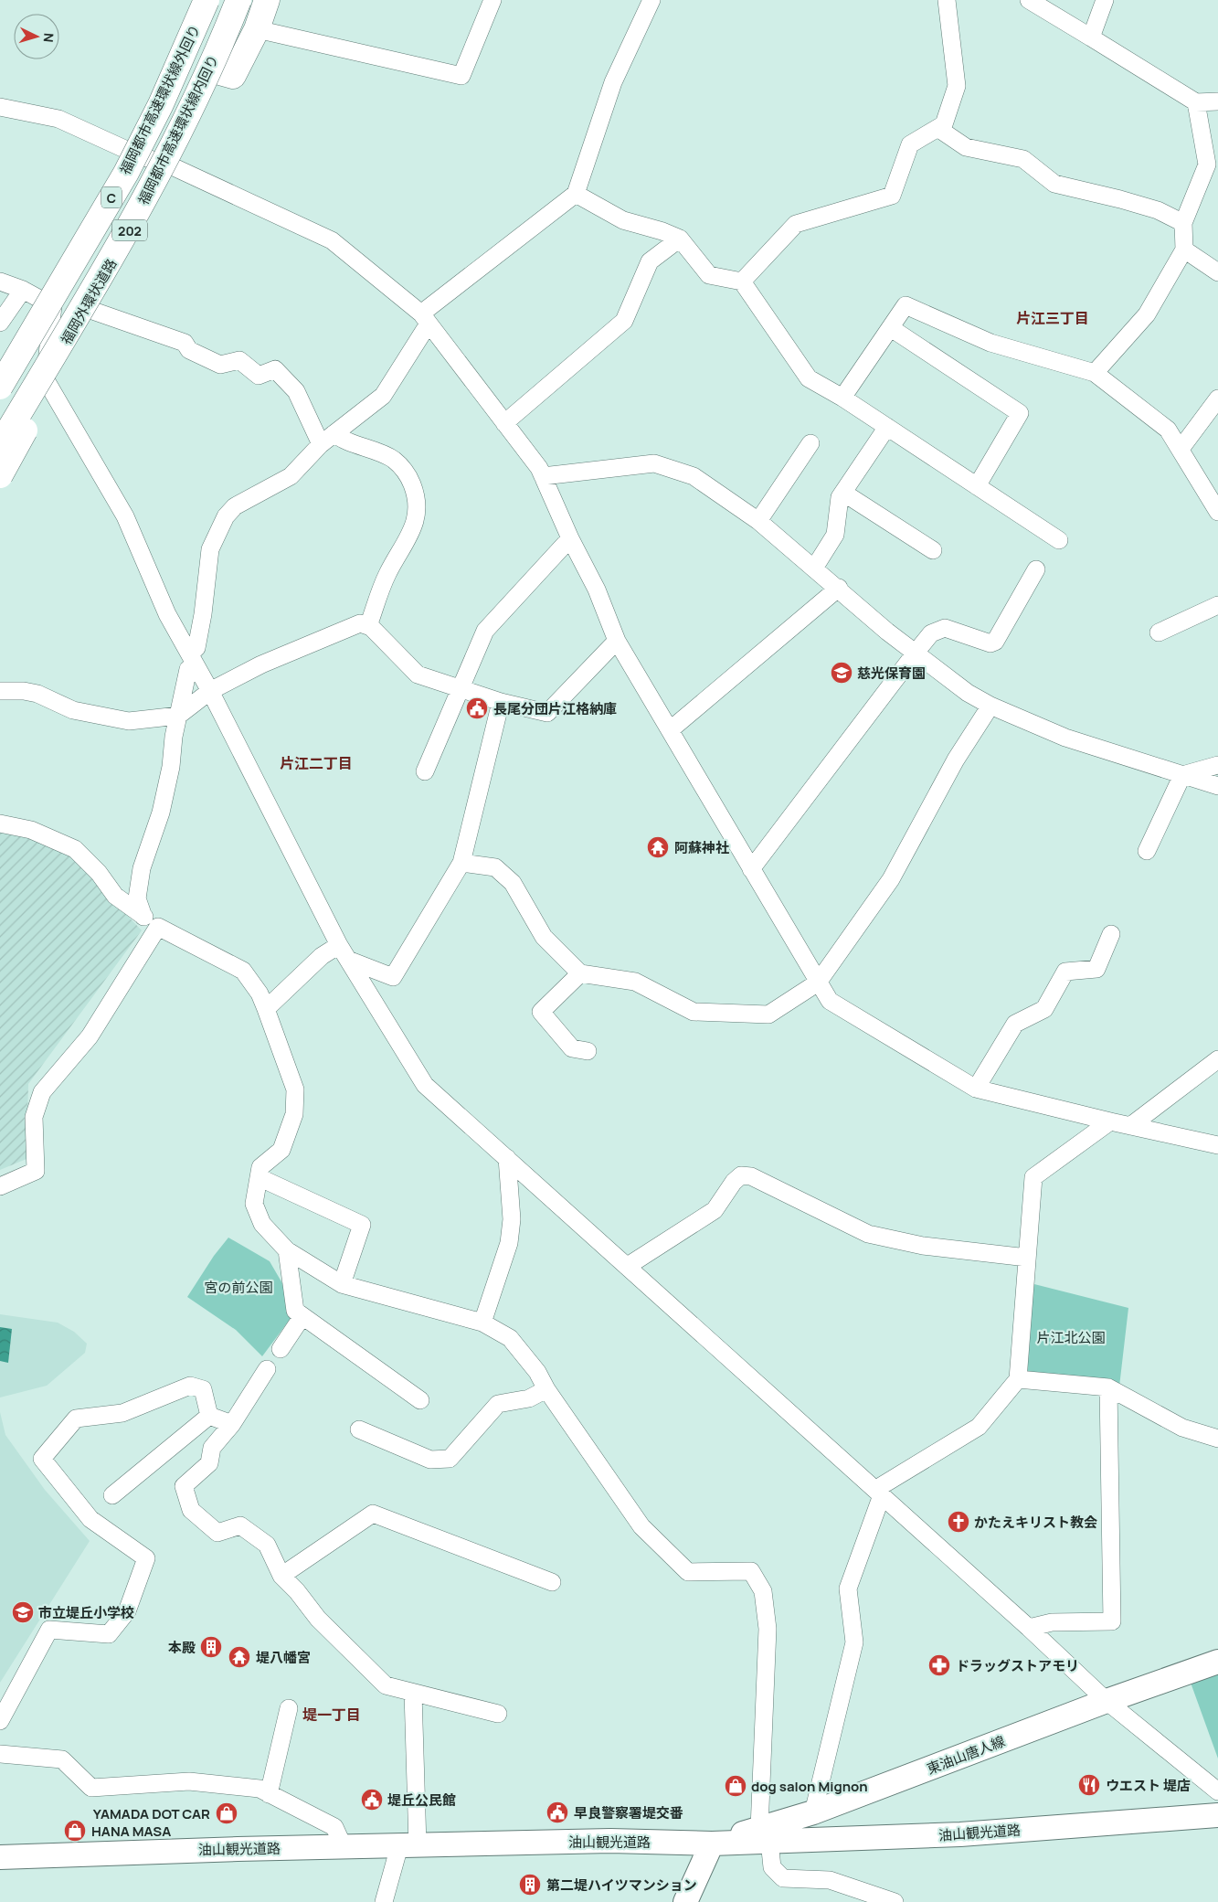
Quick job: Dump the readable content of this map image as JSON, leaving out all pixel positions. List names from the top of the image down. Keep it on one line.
{"streets":{"highway":["福岡都市高速環状線外回り","福岡都市高速環状線内回り","C","202","福岡外環状道路"],"main road":["東油山唐人線","油山観光道路"]},"crossings":[["福岡都市高速環状線外回り","福岡外環状道路"],["東油山唐人線","油山観光道路"]],"districts":["片江三丁目","片江二丁目","堤一丁目"],"parks":["宮の前公園","片江北公園"],"places":{"school or university":["慈光保育園","市立堤丘小学校"],"public building":["長尾分団片江格納庫","堤丘公民館","早良警察署堤交番"],"temple":["阿蘇神社","堤八幡宮"],"church":["かたえキリスト教会"],"building":["本殿","第二堤ハイツマンション"],"pharmacy":["ドラッグストアモリ"],"restaurant":["ウエスト 堤店"],"shop":["dog salon Mignon","YAMADA DOT CAR","HANA MASA"]},"north":"right"}
